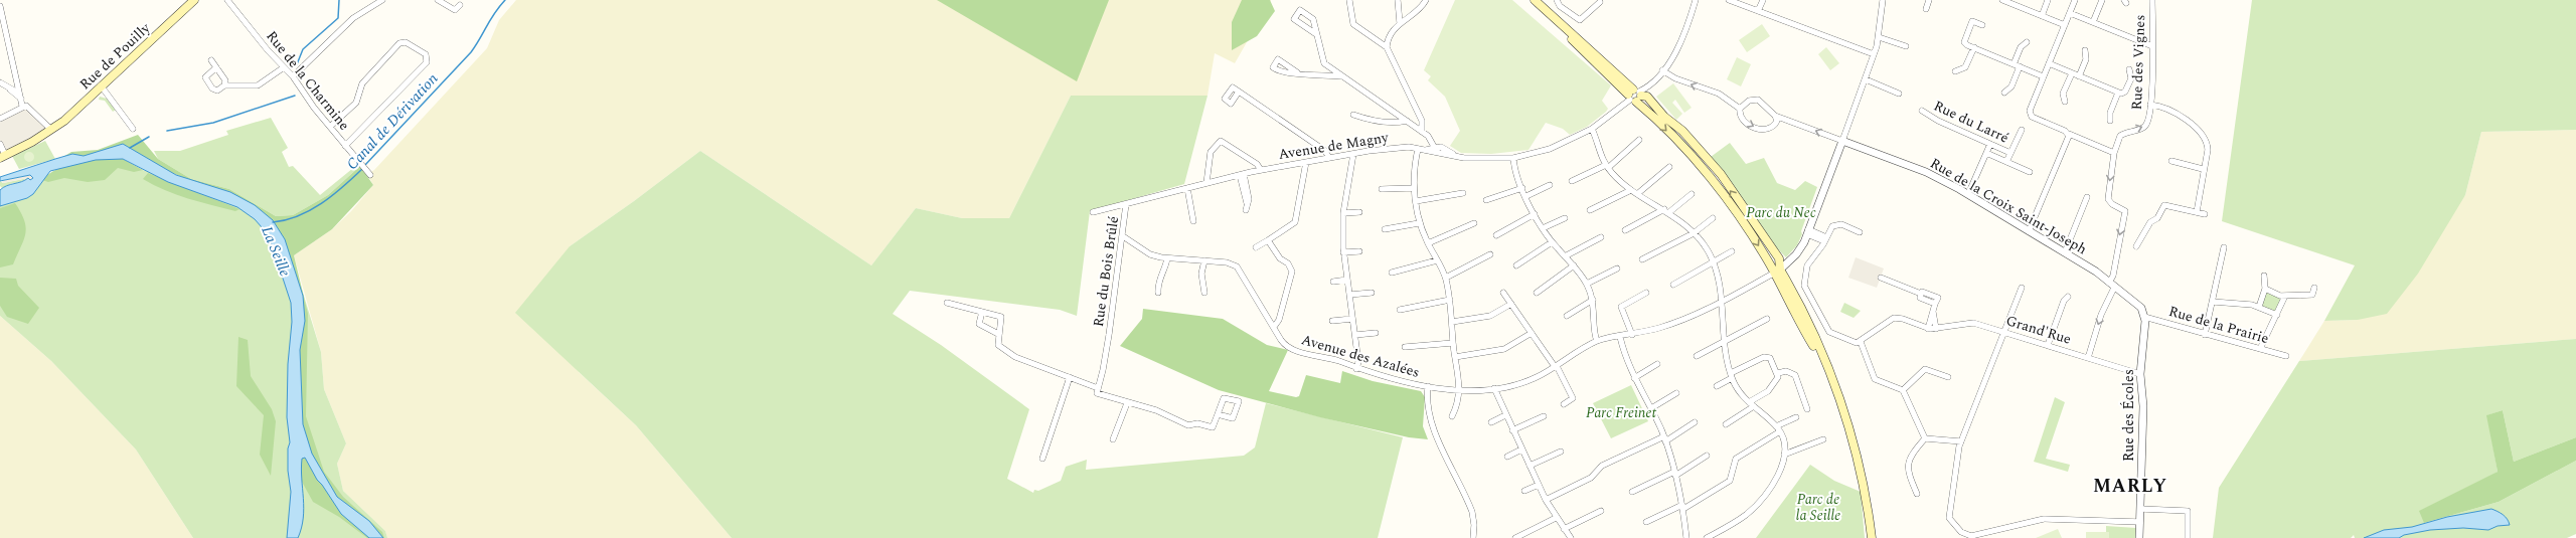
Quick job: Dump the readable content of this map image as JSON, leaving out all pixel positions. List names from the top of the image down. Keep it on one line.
{"streets":{"main road":["Rue de Pouilly"],"street":["Rue des Vignes","Rue de la Charmine","Rue du Larré","Avenue de Magny","Rue de la Croix Saint-Joseph","Rue du Bois Brûlé","Rue de la Prairie","Grand'Rue","Avenue des Azalées","Rue des Écoles"]},"crossings":[["Rue des Vignes","Rue de la Croix Saint-Joseph"],["Avenue de Magny","Rue du Bois Brûlé"],["Rue de la Croix Saint-Joseph","Rue de la Prairie"],["Rue de la Croix Saint-Joseph","Rue des Écoles"],["Rue du Bois Brûlé","Avenue des Azalées"],["Rue de la Prairie","Rue des Écoles"],["Grand'Rue","Rue des Écoles"]],"districts":["MARLY"],"water":["Canal de Dérivation","La Seille"],"parks":["Parc du Nec","Parc Freinet","Parc de la Seille"]}
